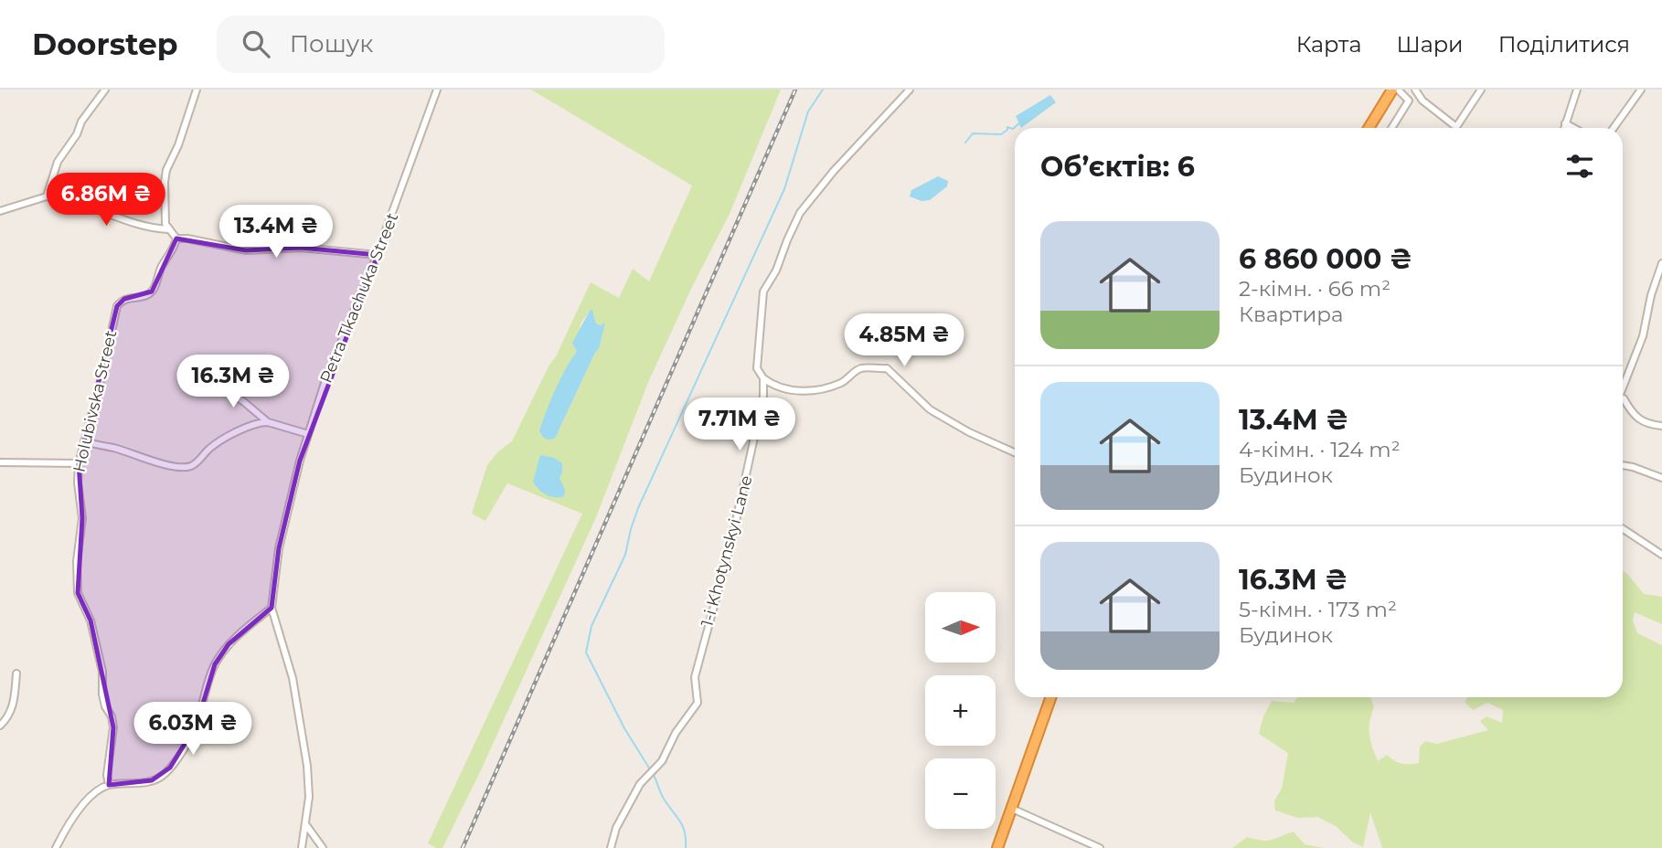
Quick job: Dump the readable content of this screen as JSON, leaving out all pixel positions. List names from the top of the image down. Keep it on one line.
{"streets":{"street":["Petra Tkachuka Street","Holubivska Street","1-i Khotynskyi Lane"]},"north":"right","page":{"header":"Doorstep","search":"Пошук","nav":["Карта","Шари","Поділитися"],"heading":"Об’єктів: 6","price":["6.86M ₴","13.4M ₴","4.85M ₴","16.3M ₴","7.71M ₴","6.03M ₴"],"list":[{"name":"6 860 000 ₴","note":"2-кімн. · 66 m² · Квартира"},{"name":"13.4M ₴","note":"4-кімн. · 124 m² · Будинок"},{"name":"16.3M ₴","note":"5-кімн. · 173 m² · Будинок"}],"map_buttons":["+","−"]}}
